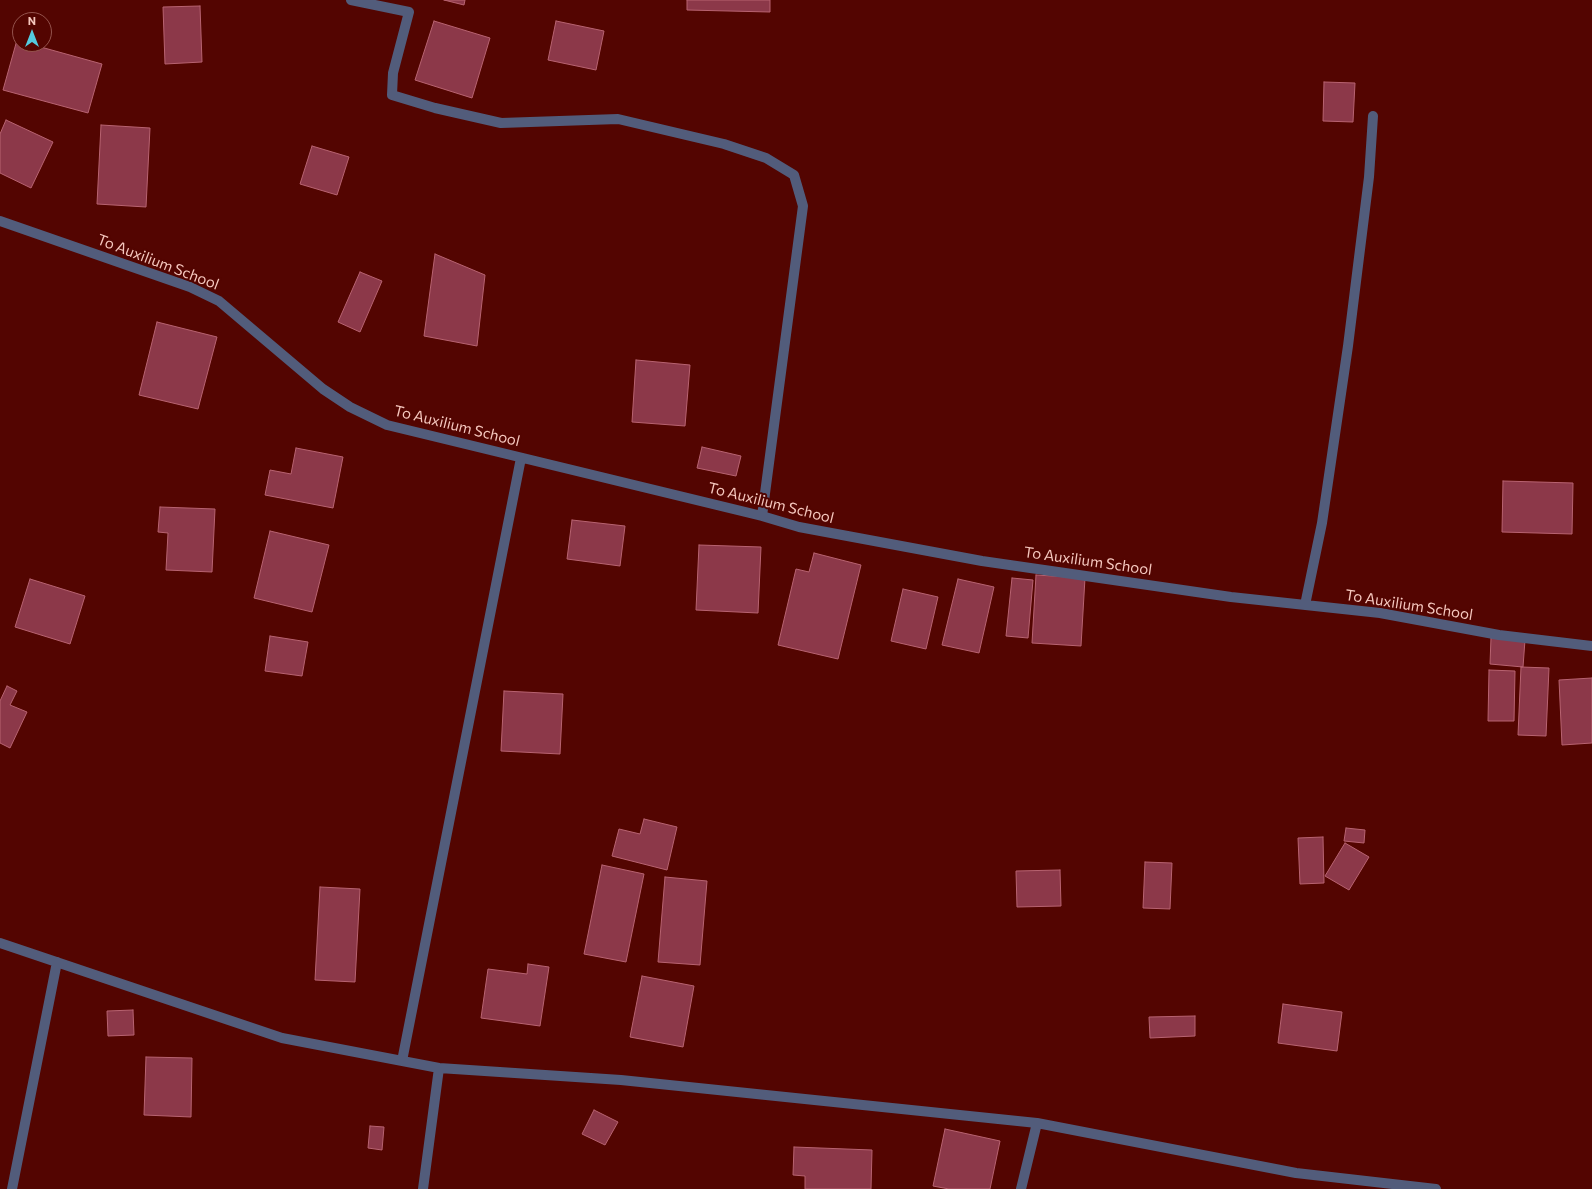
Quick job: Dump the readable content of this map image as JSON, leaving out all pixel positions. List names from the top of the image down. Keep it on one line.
{"streets":{"street":["To Auxilium School"]},"north":"top"}
